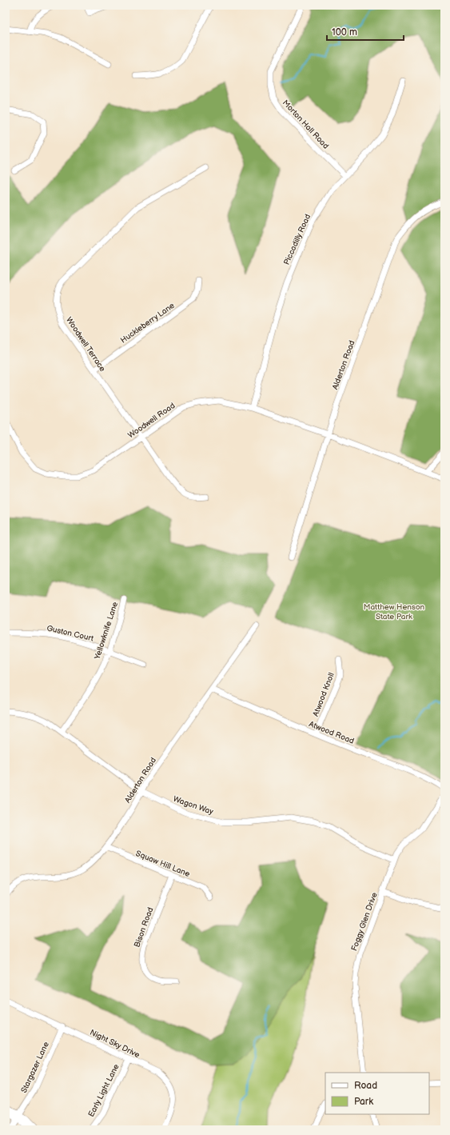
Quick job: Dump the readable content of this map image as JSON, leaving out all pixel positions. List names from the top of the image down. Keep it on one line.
{"streets":{"street":["Morton Hall Road","Piccadilly Road","Huckleberry Lane","Woodwell Terrace","Alderton Road","Woodwell Road","Yellowknife Lane","Guston Court","Atwood Knoll","Atwood Road","Wagon Way","Squaw Hill Lane","Foggy Glen Drive","Bison Road","Night Sky Drive","Stargazer Lane","Early Light Lane"]},"crossings":[["Morton Hall Road","Piccadilly Road"],["Piccadilly Road","Woodwell Road"],["Huckleberry Lane","Woodwell Terrace"],["Woodwell Terrace","Woodwell Road"],["Alderton Road","Woodwell Road"],["Alderton Road","Atwood Road"],["Alderton Road","Wagon Way"],["Alderton Road","Squaw Hill Lane"],["Yellowknife Lane","Guston Court"],["Yellowknife Lane","Wagon Way"],["Atwood Knoll","Atwood Road"],["Wagon Way","Foggy Glen Drive"],["Squaw Hill Lane","Bison Road"],["Night Sky Drive","Stargazer Lane"],["Night Sky Drive","Early Light Lane"]],"parks":["Matthew Henson State Park"],"legend":["Road","Park"],"scale_bar":"100 m"}
